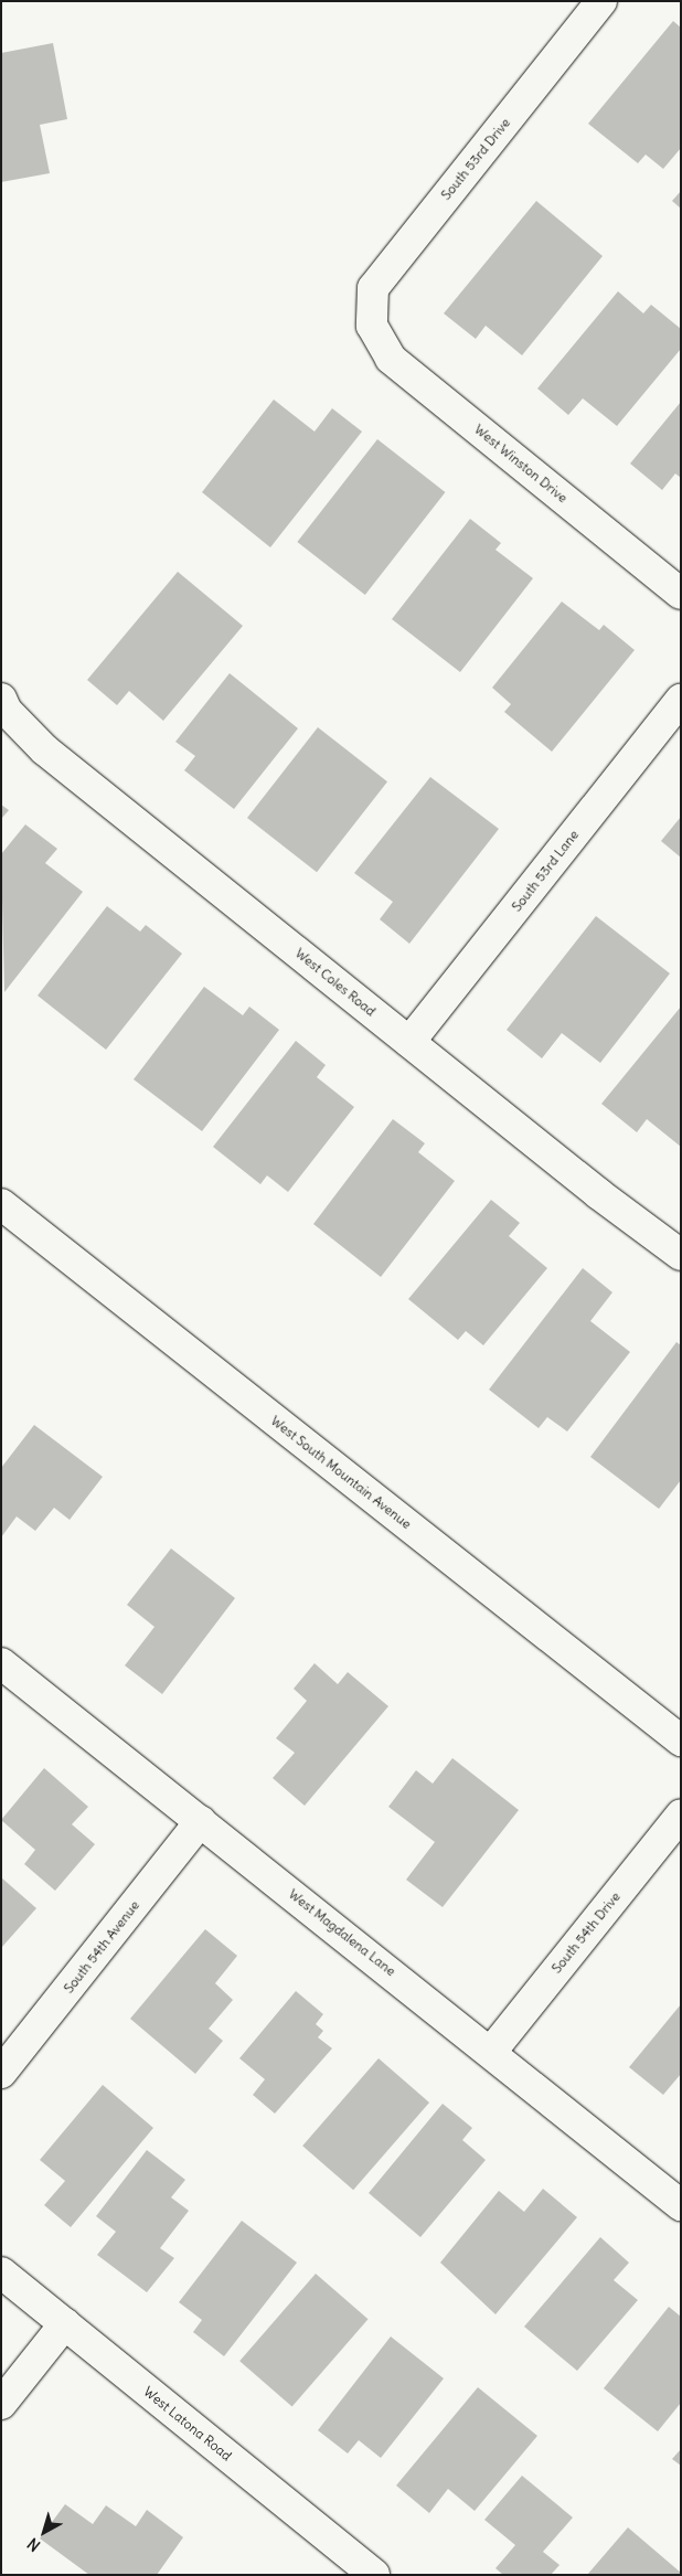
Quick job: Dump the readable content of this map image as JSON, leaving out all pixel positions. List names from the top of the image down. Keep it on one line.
{"streets":{"street":["South 53rd Drive","West Winston Drive","South 53rd Lane","West Coles Road","West South Mountain Avenue","West Magdalena Lane","South 54th Drive","South 54th Avenue","West Latona Road"]},"crossings":[["South 53rd Drive","West Winston Drive"],["South 53rd Lane","West Coles Road"],["West Magdalena Lane","South 54th Drive"],["West Magdalena Lane","South 54th Avenue"]],"north":"bottom left"}
